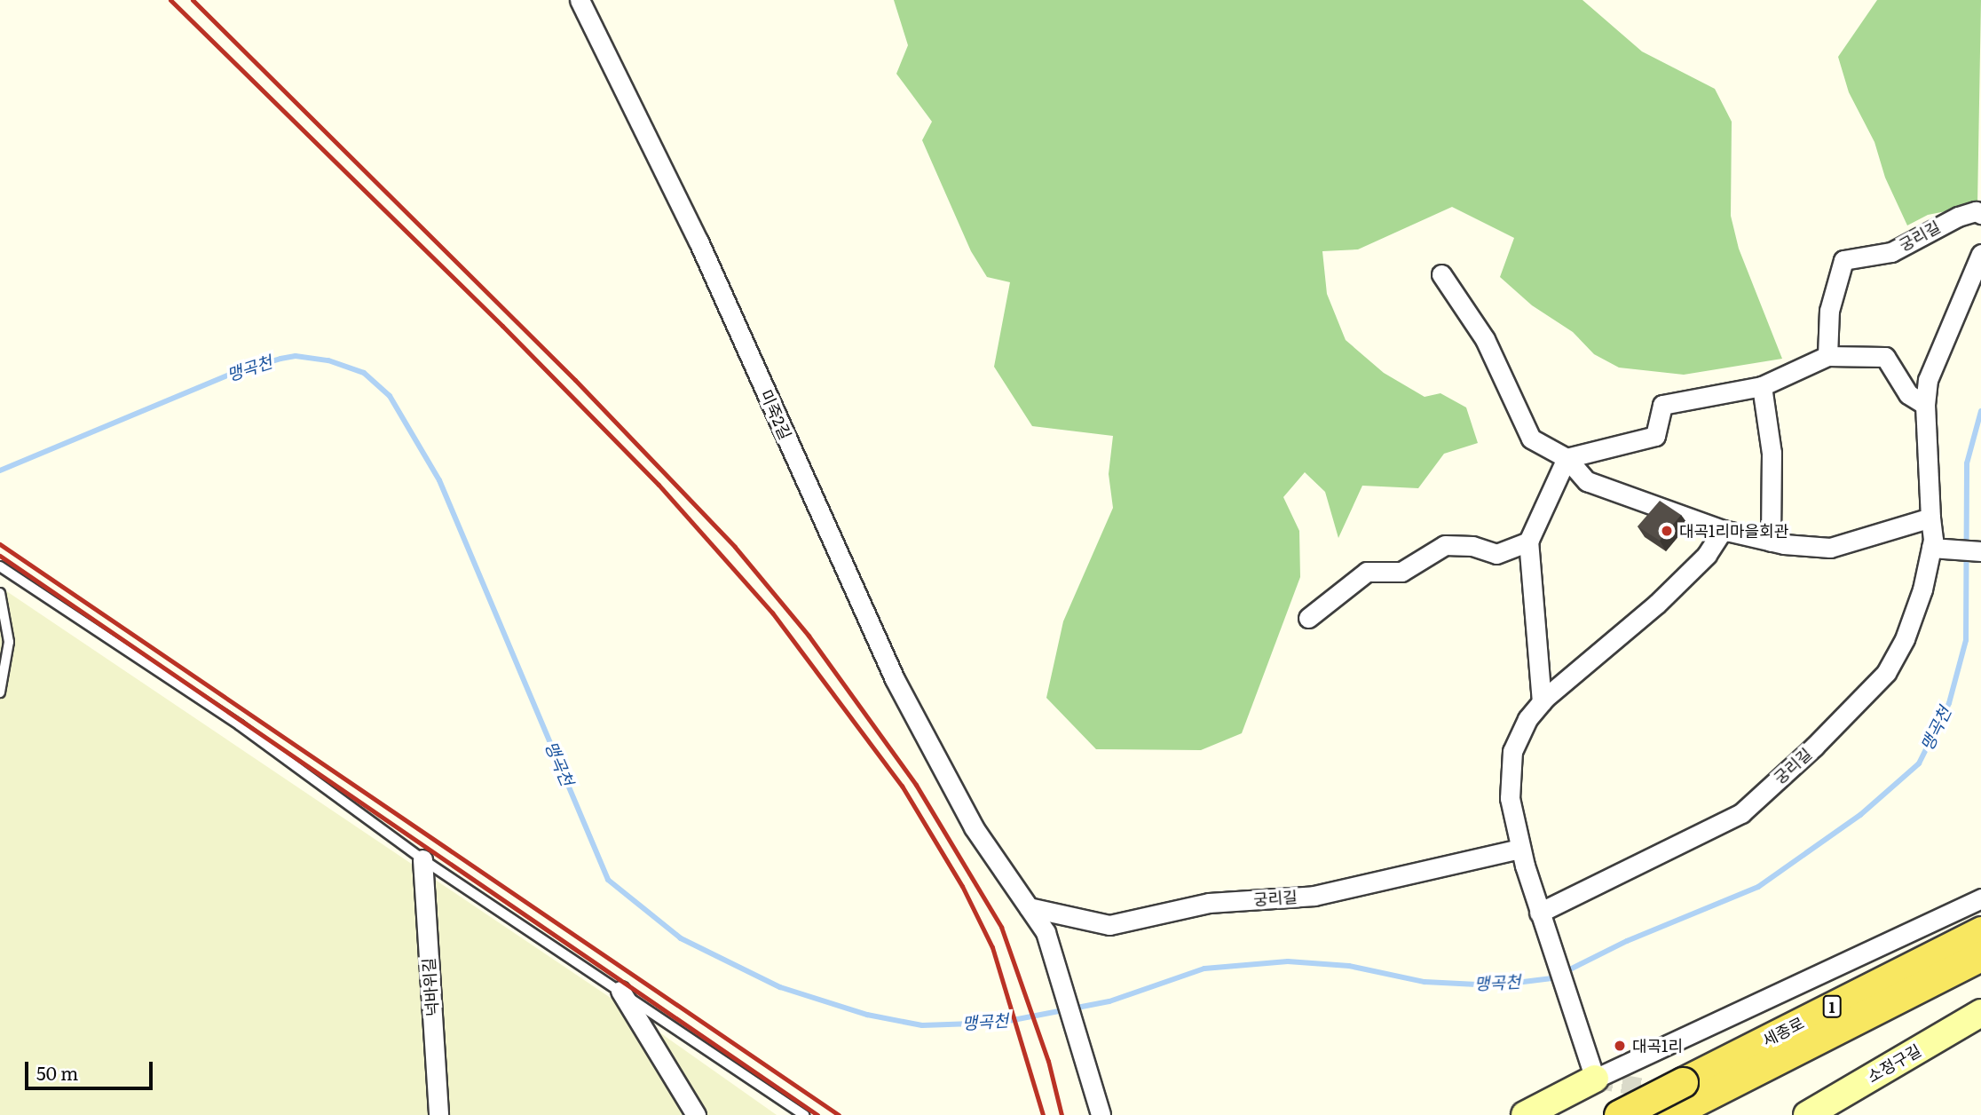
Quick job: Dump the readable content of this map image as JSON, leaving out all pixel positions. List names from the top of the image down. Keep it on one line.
{"streets":{"main road":["1","세종로"],"street":["궁리길","미죽2길","넉바위길","소정구길"]},"crossings":[["궁리길","미죽2길"]],"water":["맹곡천"],"places":["대곡1리마을회관","대곡1리"],"scale_bar":"50 m"}
